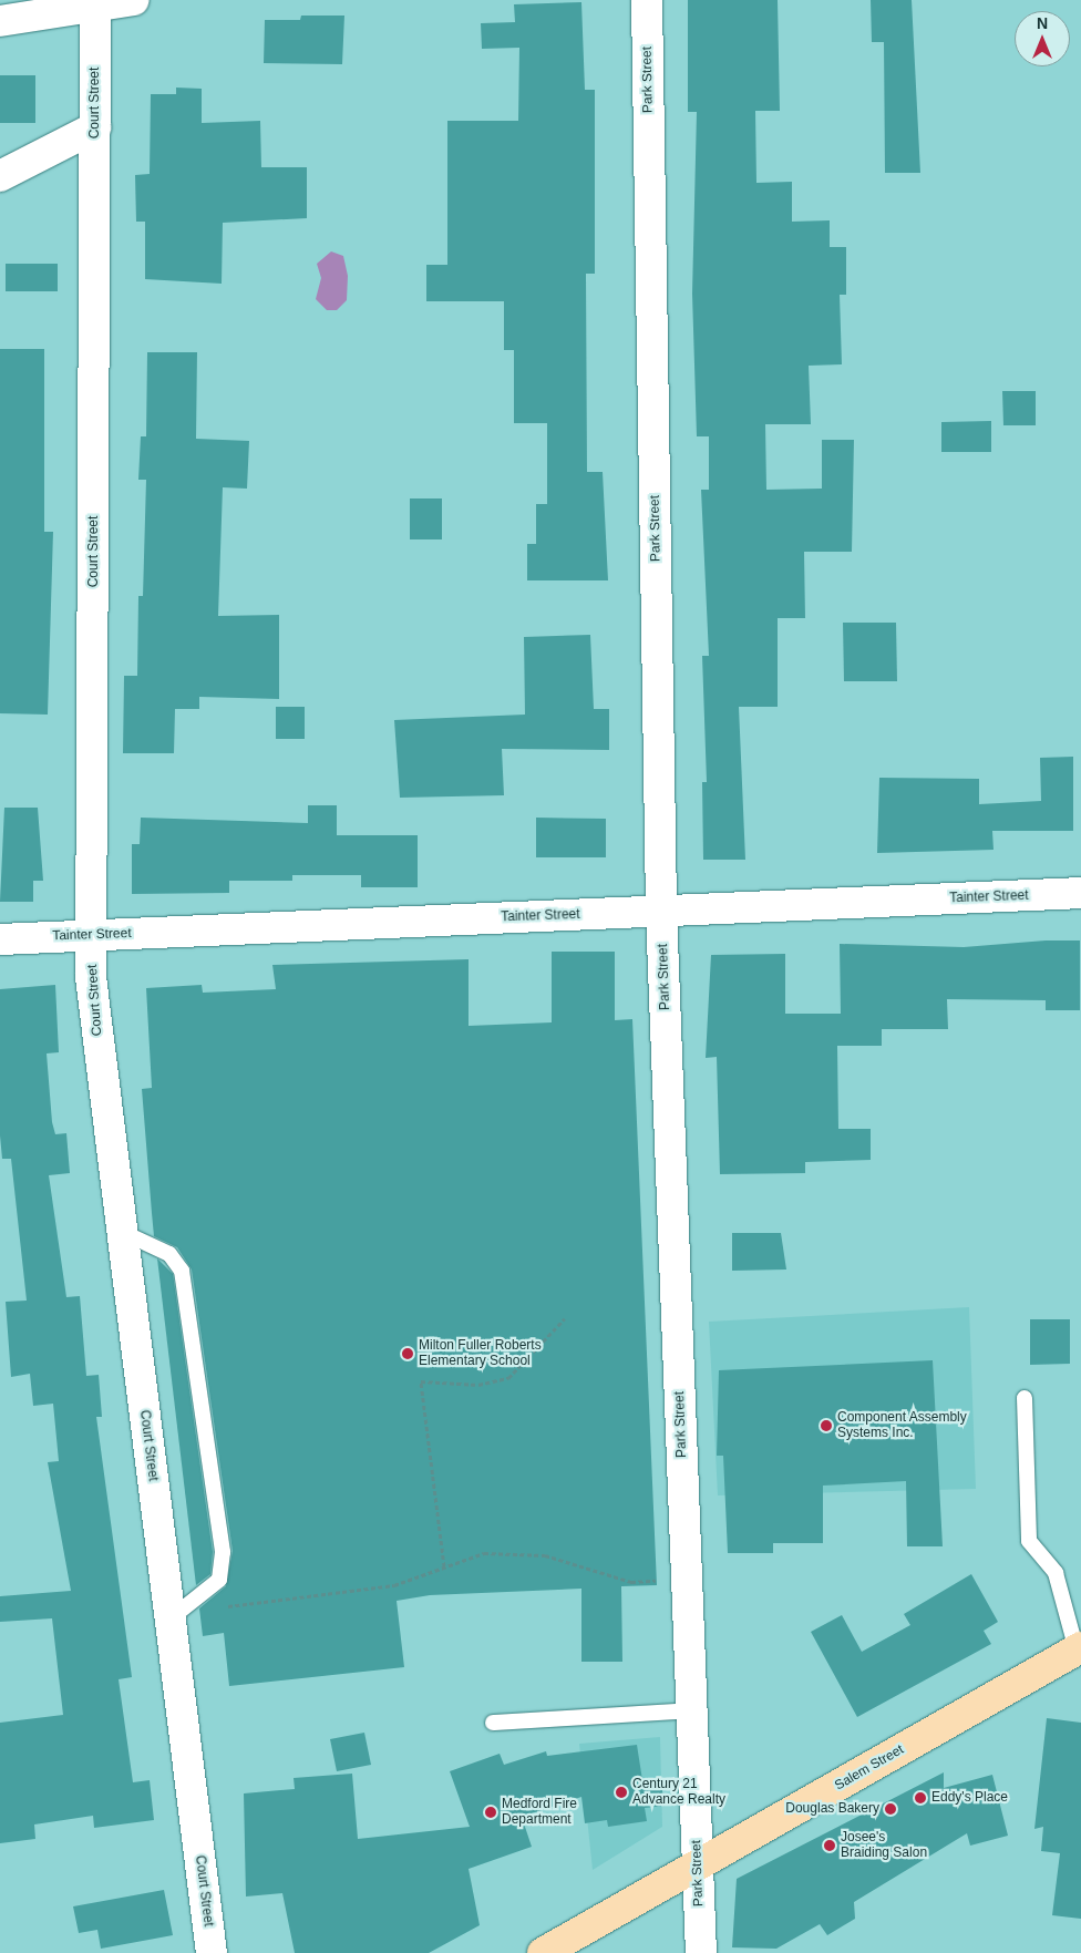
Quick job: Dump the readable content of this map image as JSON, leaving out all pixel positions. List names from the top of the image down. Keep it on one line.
{"streets":{"main road":["Salem Street"],"street":["Park Street","Court Street","Tainter Street"]},"crossings":[["Park Street","Tainter Street"],["Park Street","Salem Street"],["Court Street","Tainter Street"]],"places":["Milton Fuller Roberts Elementary School","Component Assembly Systems Inc.","Century 21 Advance Realty","Eddy's Place","Douglas Bakery","Medford Fire Department","Josee's Braiding Salon"],"north":"top"}
